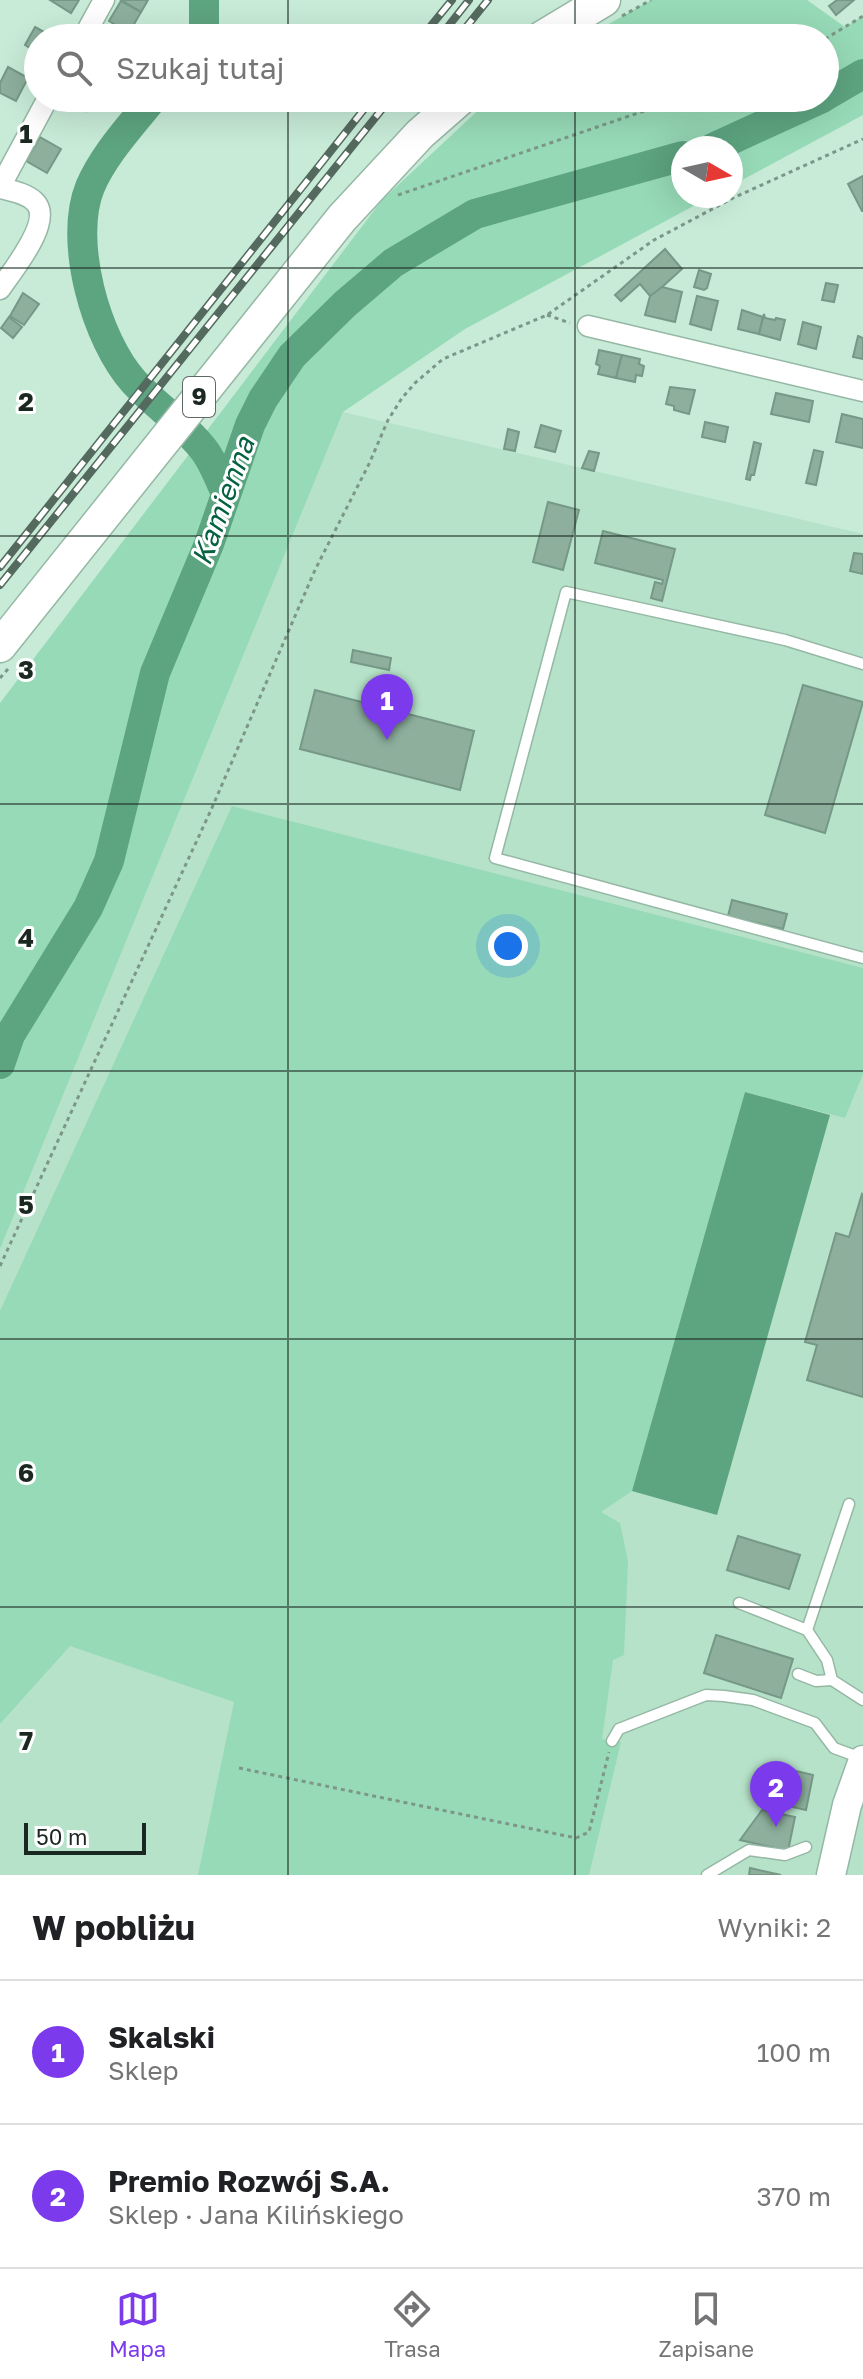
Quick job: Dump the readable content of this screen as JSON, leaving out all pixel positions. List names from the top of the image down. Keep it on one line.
{"streets":{"main road":["9"]},"water":["Kamienna"],"scale_bar":"50 m","north":"right","page":{"search":"Szukaj tutaj","pins":["1","2"],"scale":"50 m","heading":["W pobliżu","Wyniki: 2"],"list":[{"mark":"1","name":"Skalski","note":"Sklep","value":"100 m"},{"mark":"2","name":"Premio Rozwój S.A.","note":"Sklep · Jana Kilińskiego","value":"370 m"}],"nav":["Mapa","Trasa","Zapisane"]},"grid":{"rows":["1","2","3","4","5","6","7"]}}
